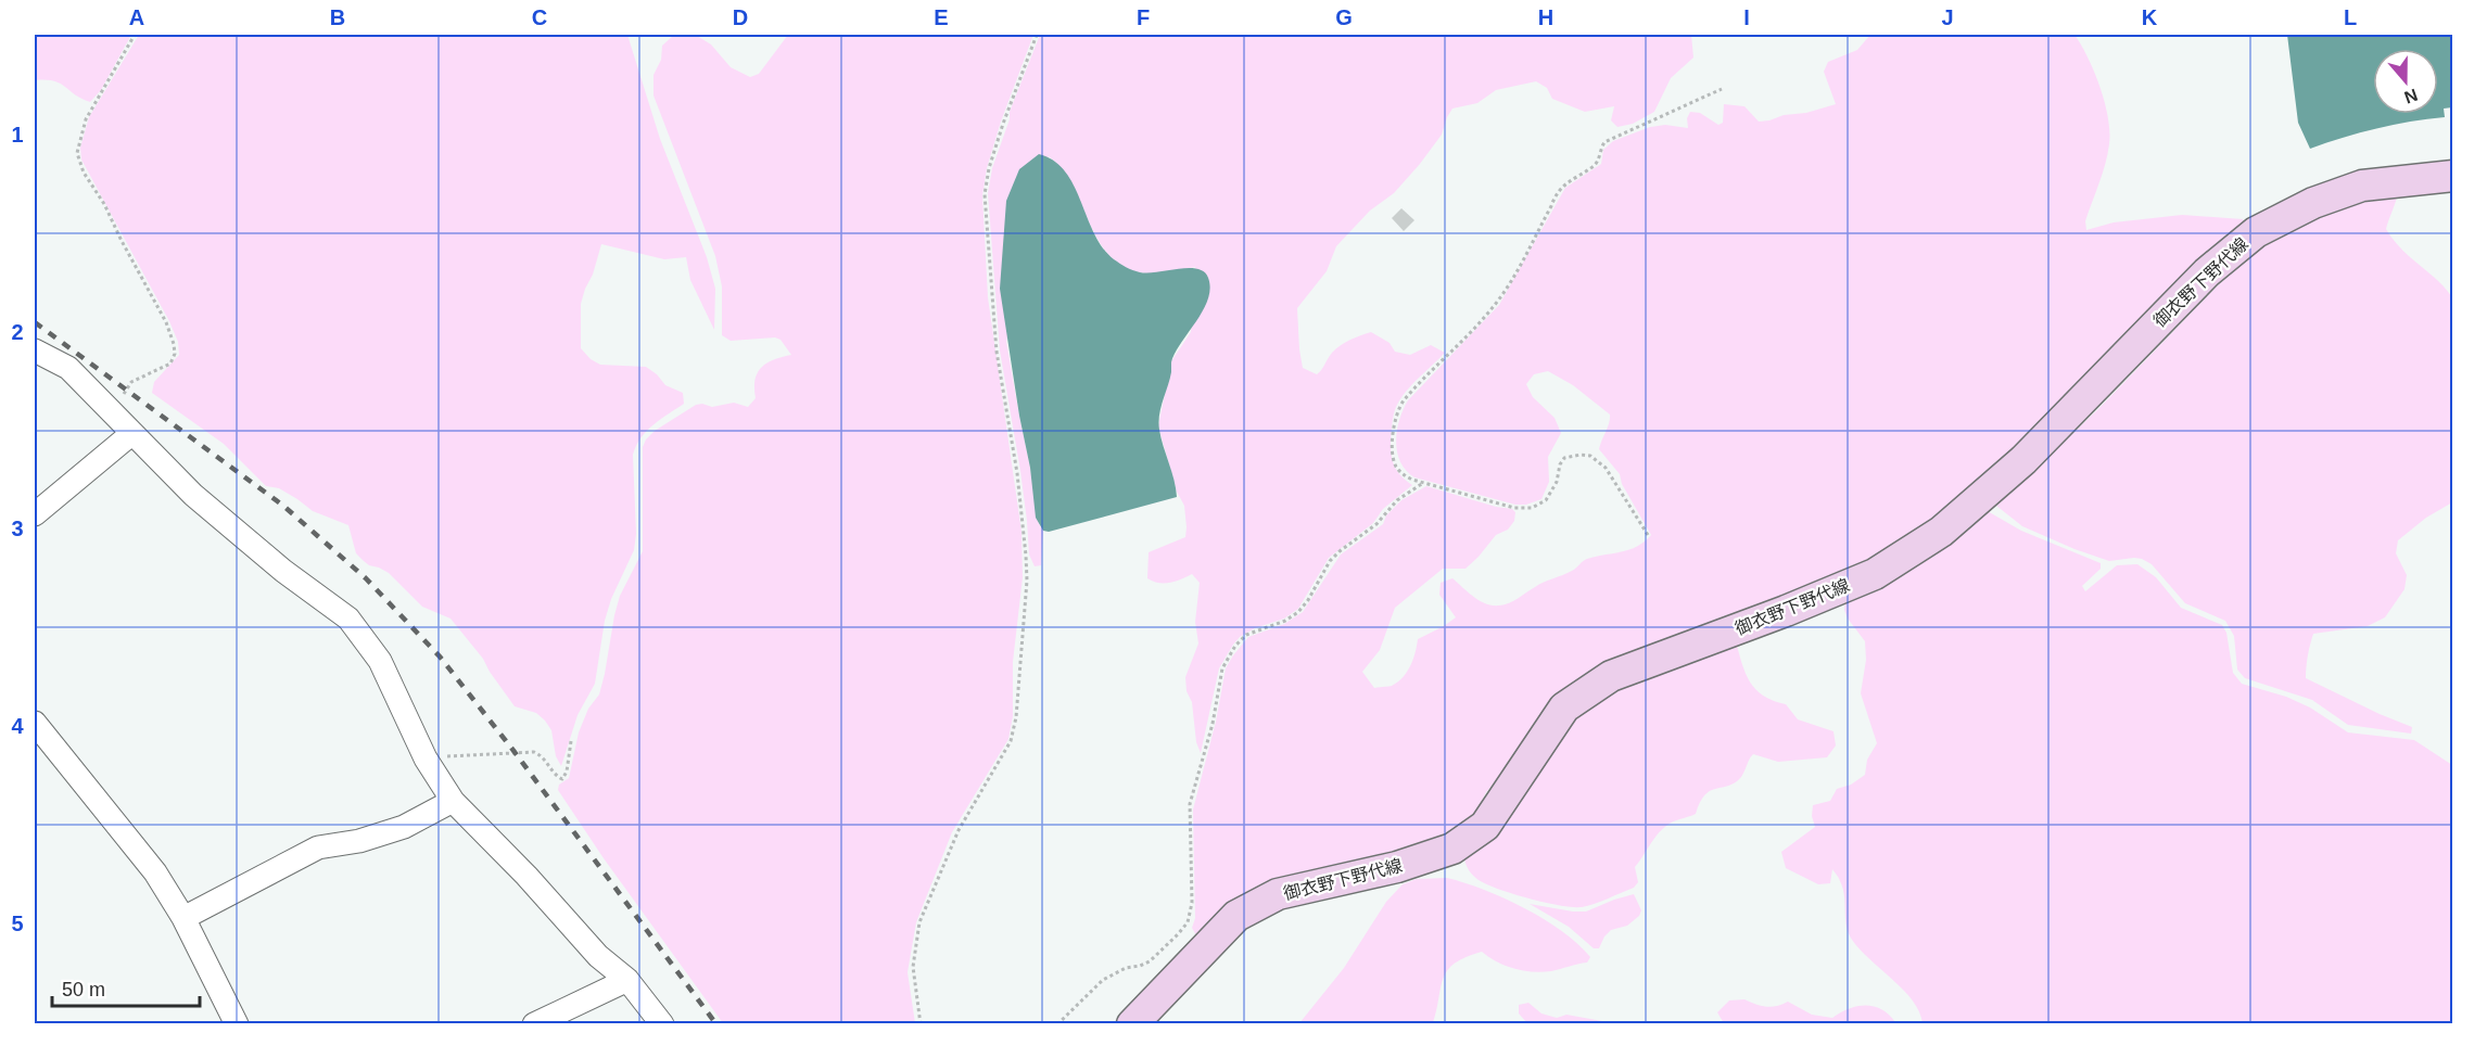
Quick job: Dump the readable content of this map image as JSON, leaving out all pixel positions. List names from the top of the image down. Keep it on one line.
{"streets":{"main road":["御衣野下野代線"]},"scale_bar":"50 m","north":"bottom","grid":{"columns":["A","B","C","D","E","F","G","H","I","J","K","L"],"rows":["1","2","3","4","5"]}}
